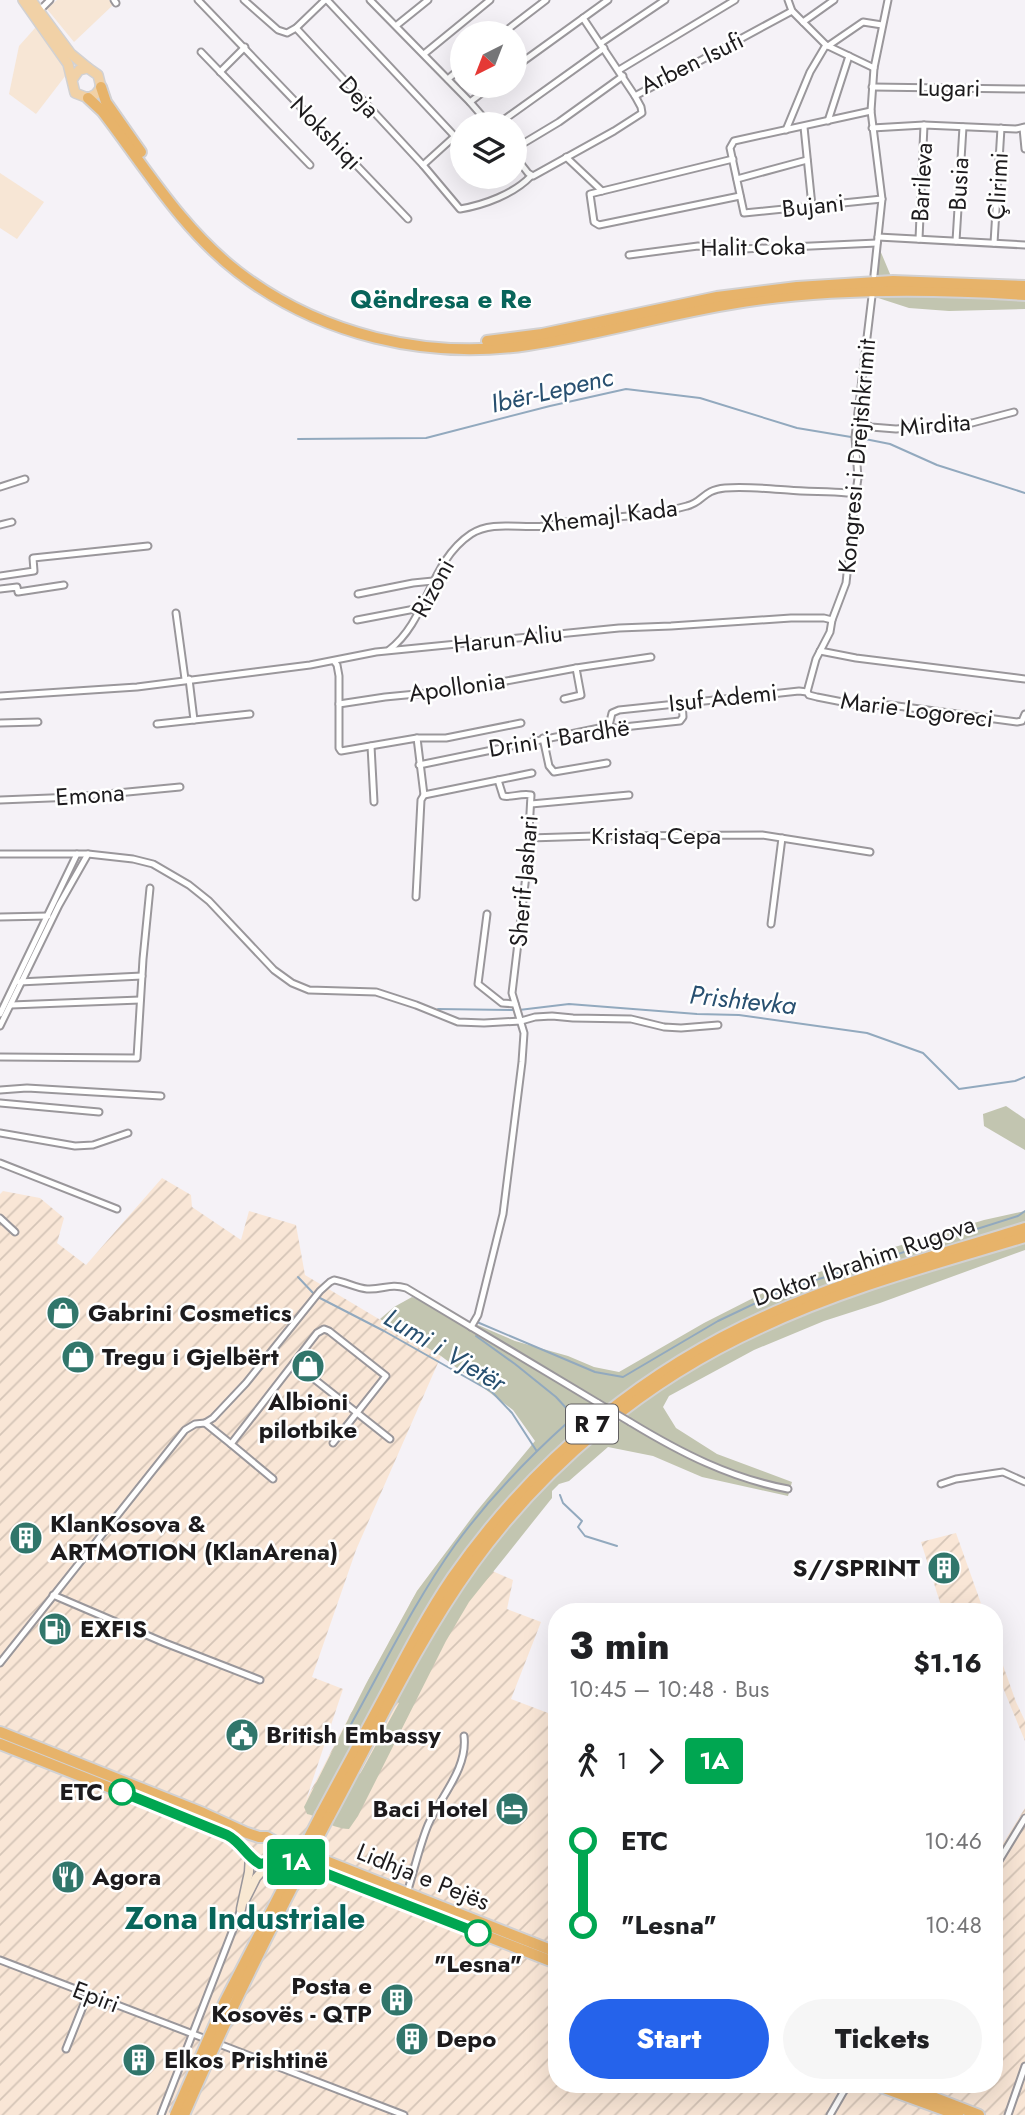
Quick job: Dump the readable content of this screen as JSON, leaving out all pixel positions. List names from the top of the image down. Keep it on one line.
{"streets":{"highway":["Doktor Ibrahim Rugova","R 7","Lidhja e Pejës"],"street":["Arben Isufi","Lugari","Deja","Nokshiqi","Barileva","Busia","Çlirimi","Bujani","Halit Coka","Mirdita","Kongresi i Drejtshkrimit","Xhemajl Kada","Rizoni","Harun Aliu","Apollonia","Isuf Ademi","Marie Logoreci","Drini i Bardhë","Emona","Kristaq Cepa","Sherif Jashari","Epiri"]},"crossings":[["Barileva","Halit Coka"],["Busia","Halit Coka"],["Çlirimi","Halit Coka"],["Mirdita","Kongresi i Drejtshkrimit"],["Kongresi i Drejtshkrimit","Xhemajl Kada"],["Kongresi i Drejtshkrimit","Harun Aliu"],["Kongresi i Drejtshkrimit","Isuf Ademi"],["Kongresi i Drejtshkrimit","Marie Logoreci"],["Xhemajl Kada","Rizoni"],["Rizoni","Harun Aliu"],["Isuf Ademi","Marie Logoreci"],["Isuf Ademi","Drini i Bardhë"],["Kristaq Cepa","Sherif Jashari"]],"districts":["Qëndresa e Re","Zona Industriale"],"water":["Ibër-Lepenc","Prishtevka","Lumi i Vjetër"],"places":{"shop":["Gabrini Cosmetics","Tregu i Gjelbërt","Albioni pilotbike"],"building":["KlanKosova & ARTMOTION (KlanArena)","S//SPRINT","Posta e Kosovës - QTP","Depo","Elkos Prishtinë"],"fuel station":["EXFIS"],"public building":["British Embassy"],"other":["ETC","\"Lesna\""],"hotel":["Baci Hotel"],"restaurant":["Agora"]},"lines":["bus line 1A"],"north":"bottom left","page":{"on_map":"1A","heading":["3 min","10:45 – 10:48 · Bus","$1.16"],"legs":["1","1A"],"list":[{"name":"ETC","value":"10:46"},{"name":"\"Lesna\"","value":"10:48"}],"buttons":["Start","Tickets"]}}
